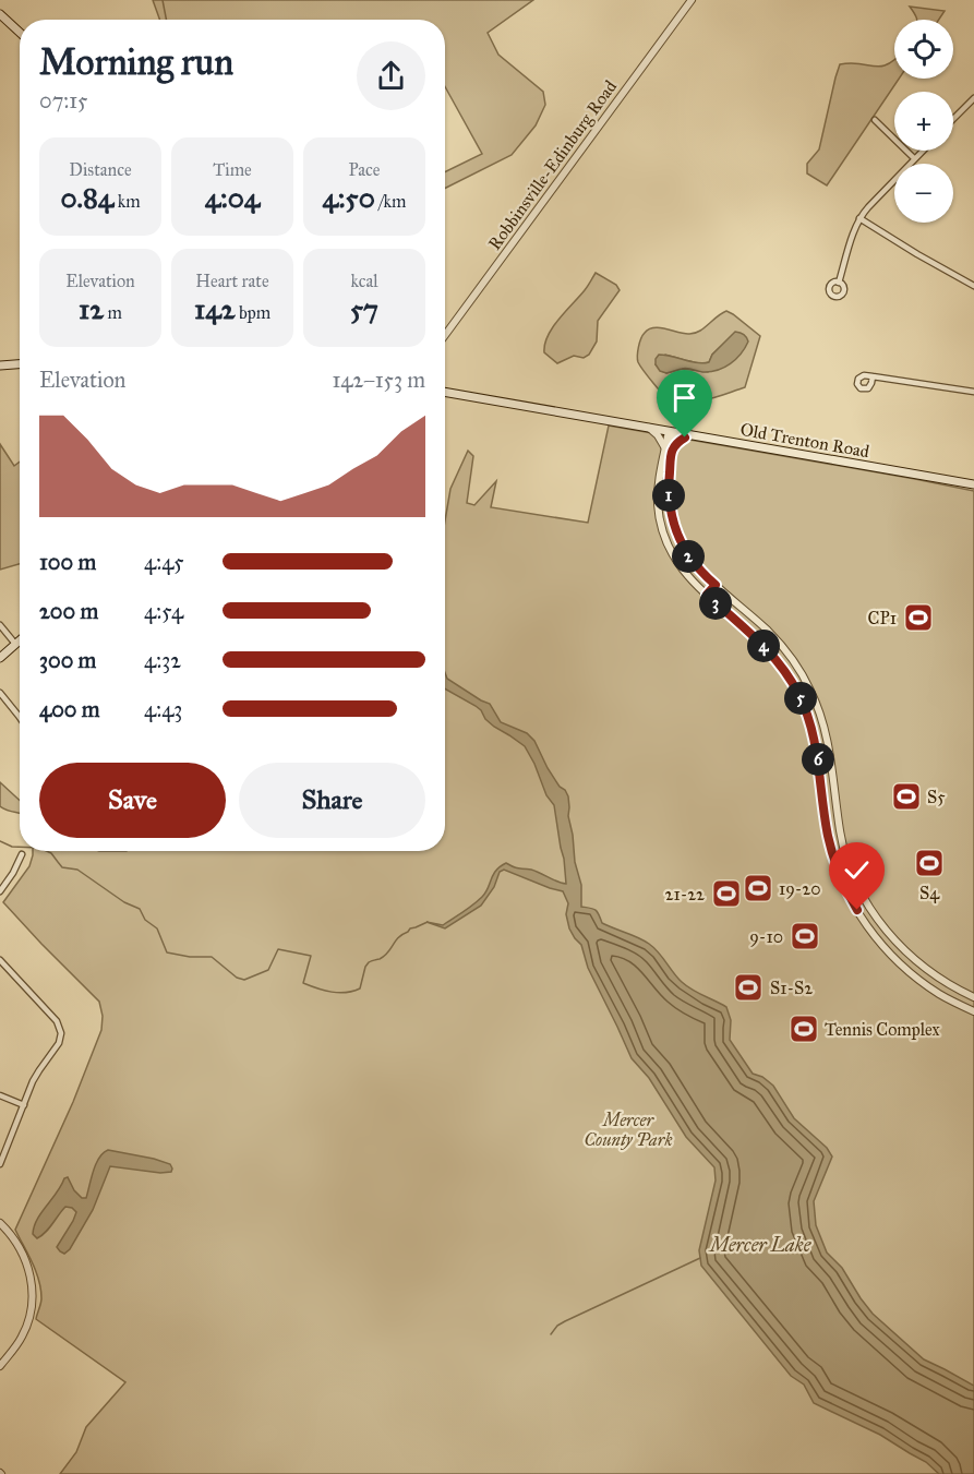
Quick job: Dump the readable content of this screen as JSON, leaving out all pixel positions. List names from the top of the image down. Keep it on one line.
{"streets":{"main road":["Old Trenton Road"],"street":["Robbinsville-Edinburg Road"]},"water":["Mercer Lake"],"parks":["Mercer County Park"],"places":{"sports":["CP1","S5","S4","19-20","21-22","9-10","S1-S2","Tennis Complex"]},"page":{"map_buttons":["+","−"],"heading":["Morning run","07:15"],"stats":[["Distance","0.84 km"],["Time","4:04"],["Pace","4:50 /km"],["Elevation","12 m"],["Heart rate","142 bpm"],["kcal","57"]],"chart":["Elevation","142–153 m"],"pins":["1","2","3","4","5","6"],"list":[{"name":"100 m","note":"4:45"},{"name":"200 m","note":"4:54"},{"name":"300 m","note":"4:32"},{"name":"400 m","note":"4:43"}],"buttons":["Save","Share"]}}
